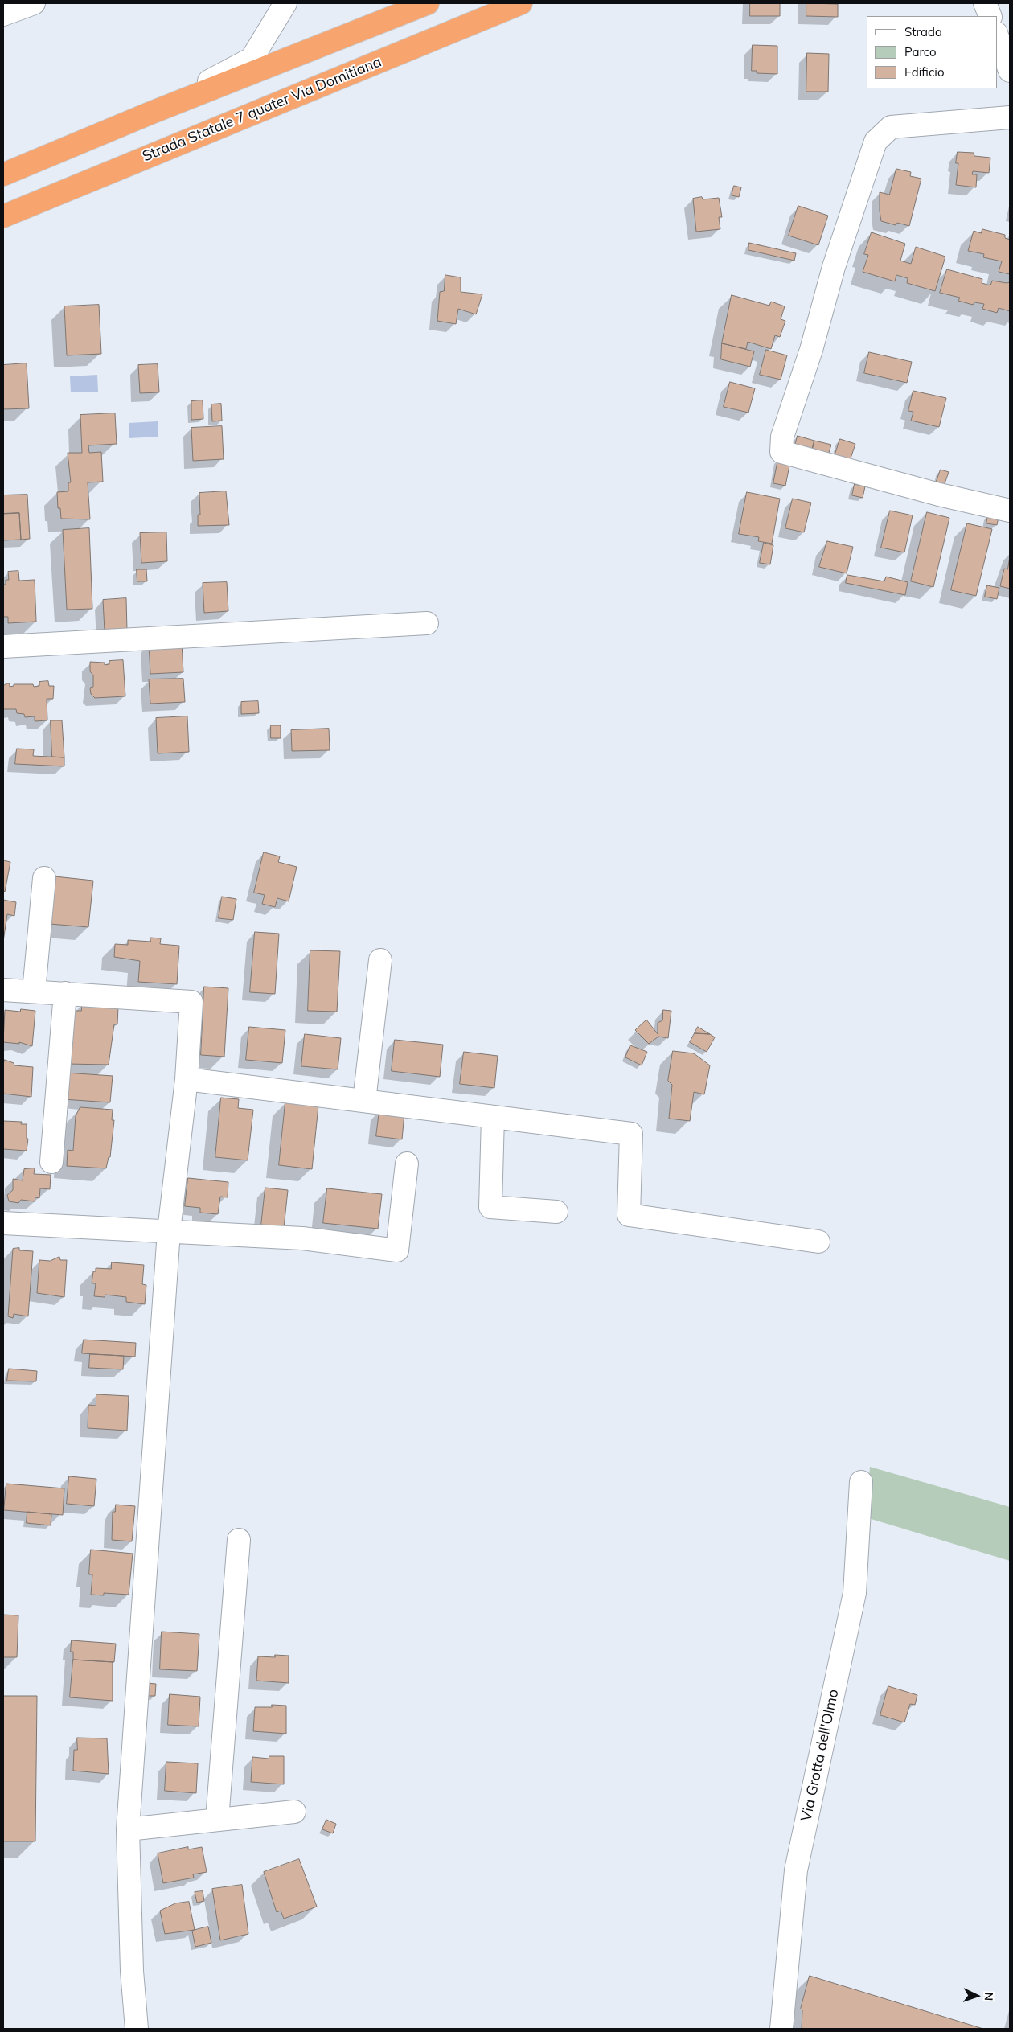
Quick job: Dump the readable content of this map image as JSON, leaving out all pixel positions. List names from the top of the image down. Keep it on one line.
{"streets":{"highway":["Strada Statale 7 quater Via Domitiana"],"street":["Via Grotta dell'Olmo"]},"legend":["Strada","Parco","Edificio"],"north":"right"}
